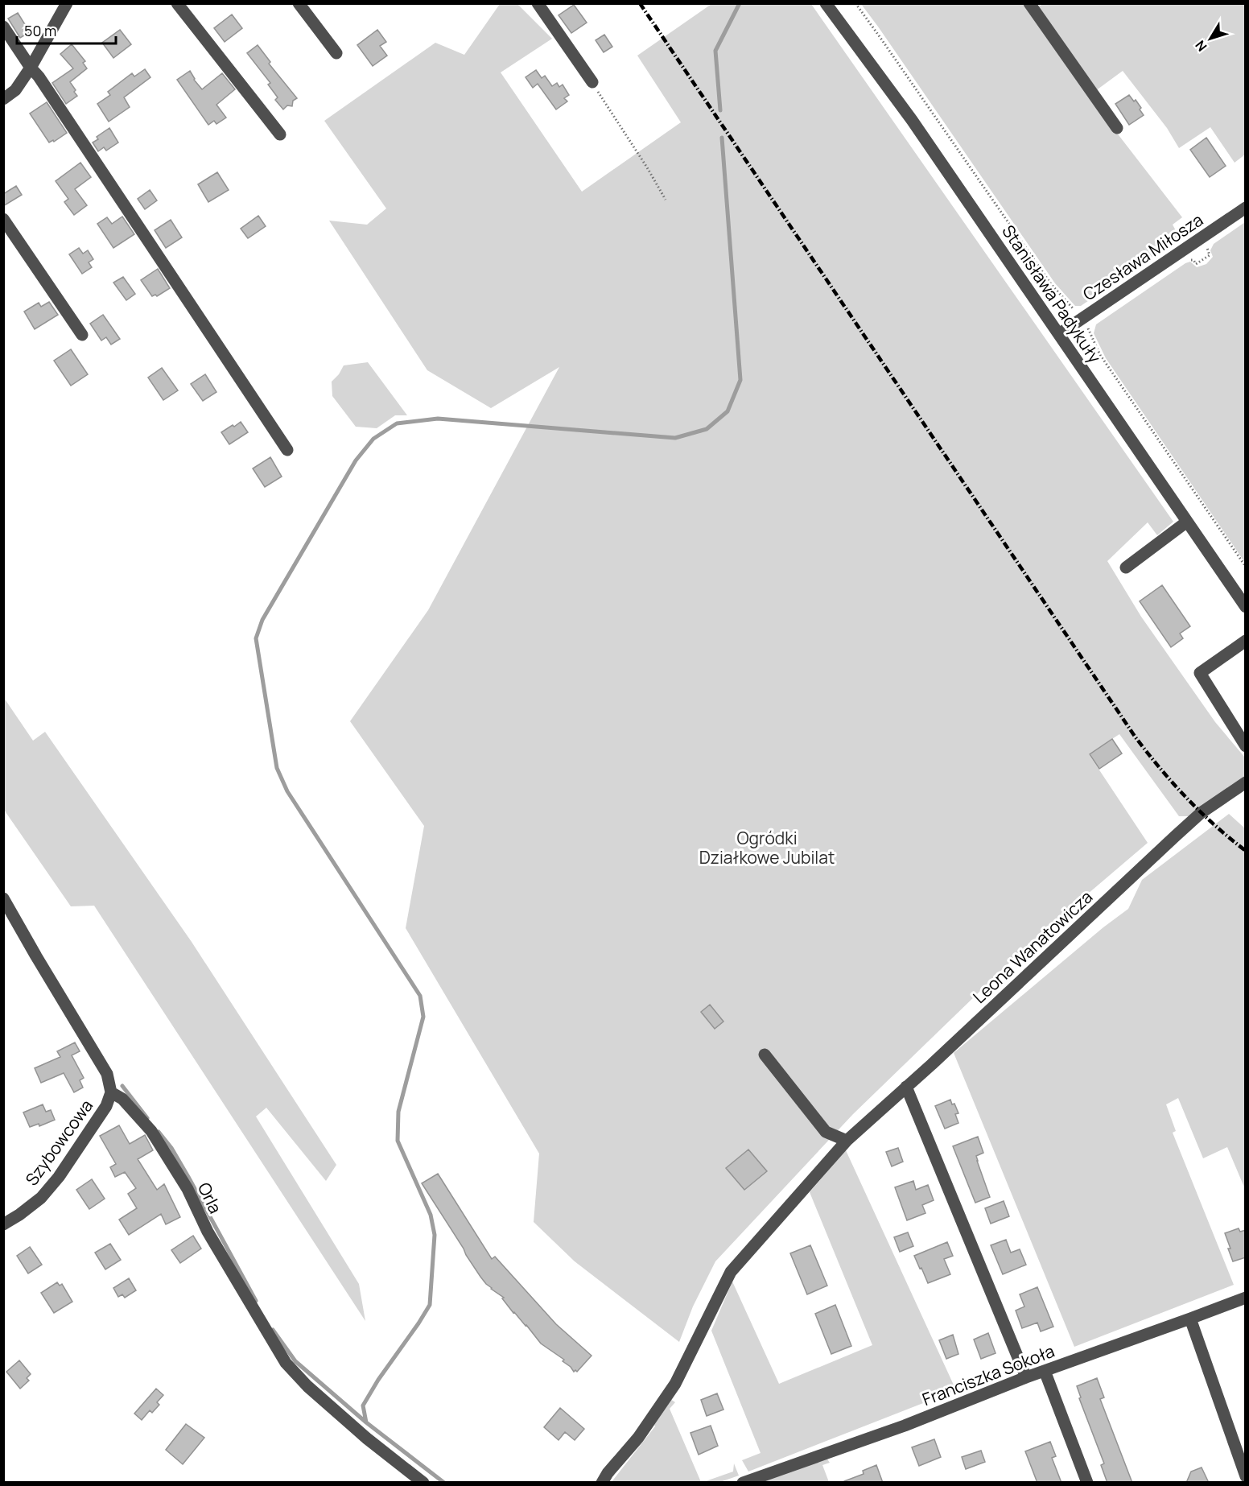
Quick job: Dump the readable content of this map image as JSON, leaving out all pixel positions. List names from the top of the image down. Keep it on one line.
{"streets":{"street":["Czesława Miłosza","Stanisława Padykuły","Leona Wanatowicza","Szybowcowa","Orla","Franciszka Sokoła"]},"crossings":[["Czesława Miłosza","Stanisława Padykuły"],["Szybowcowa","Orla"]],"parks":["Ogródki Działkowe Jubilat"],"scale_bar":"50 m","north":"bottom left"}
